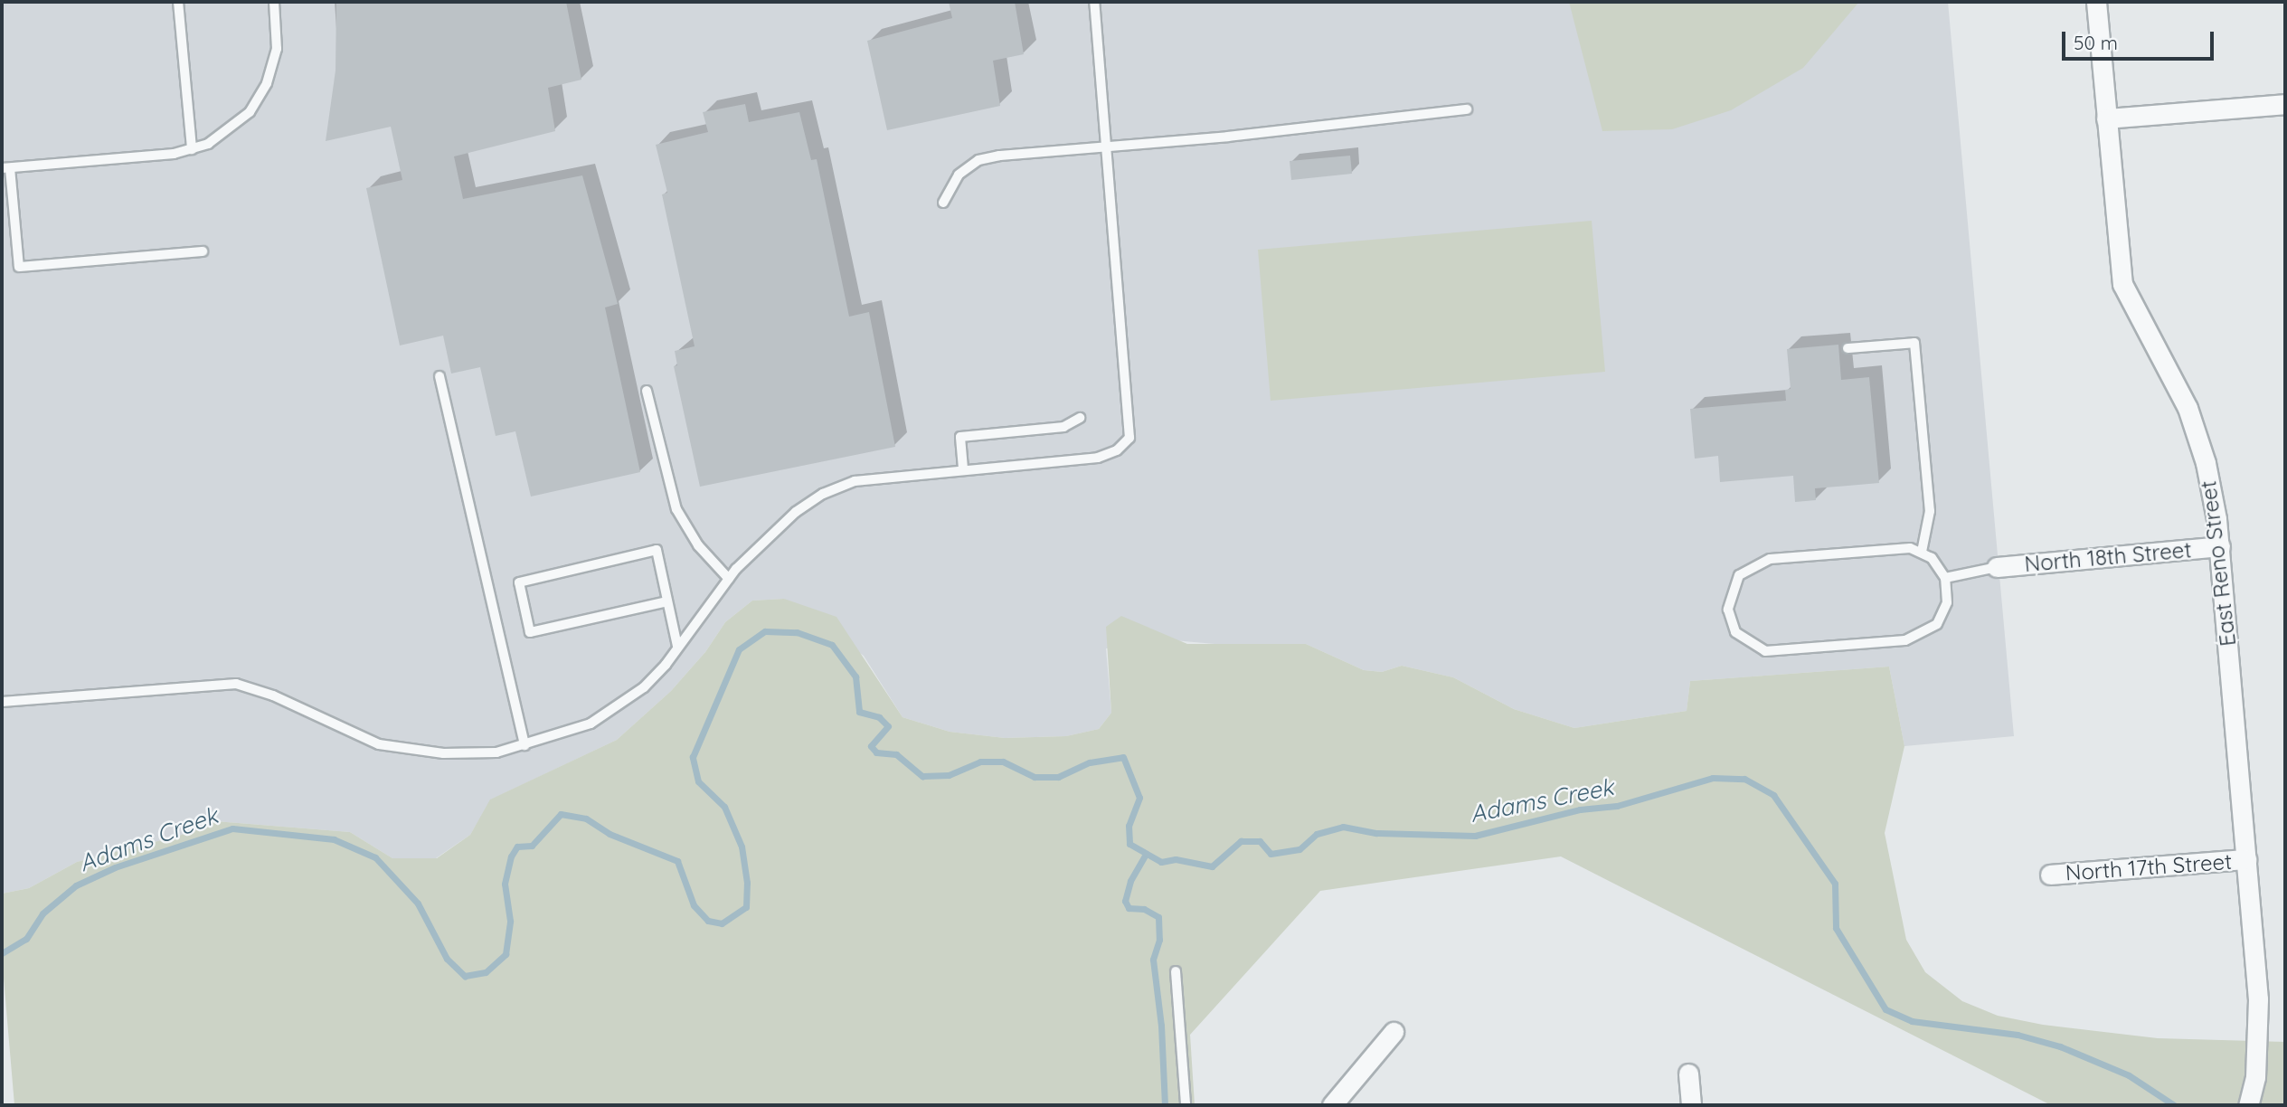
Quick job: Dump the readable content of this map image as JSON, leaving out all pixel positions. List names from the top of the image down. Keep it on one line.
{"streets":{"street":["North 18th Street","East Reno Street","North 17th Street"]},"crossings":[["North 18th Street","East Reno Street"],["East Reno Street","North 17th Street"]],"water":["Adams Creek"],"scale_bar":"50 m"}
